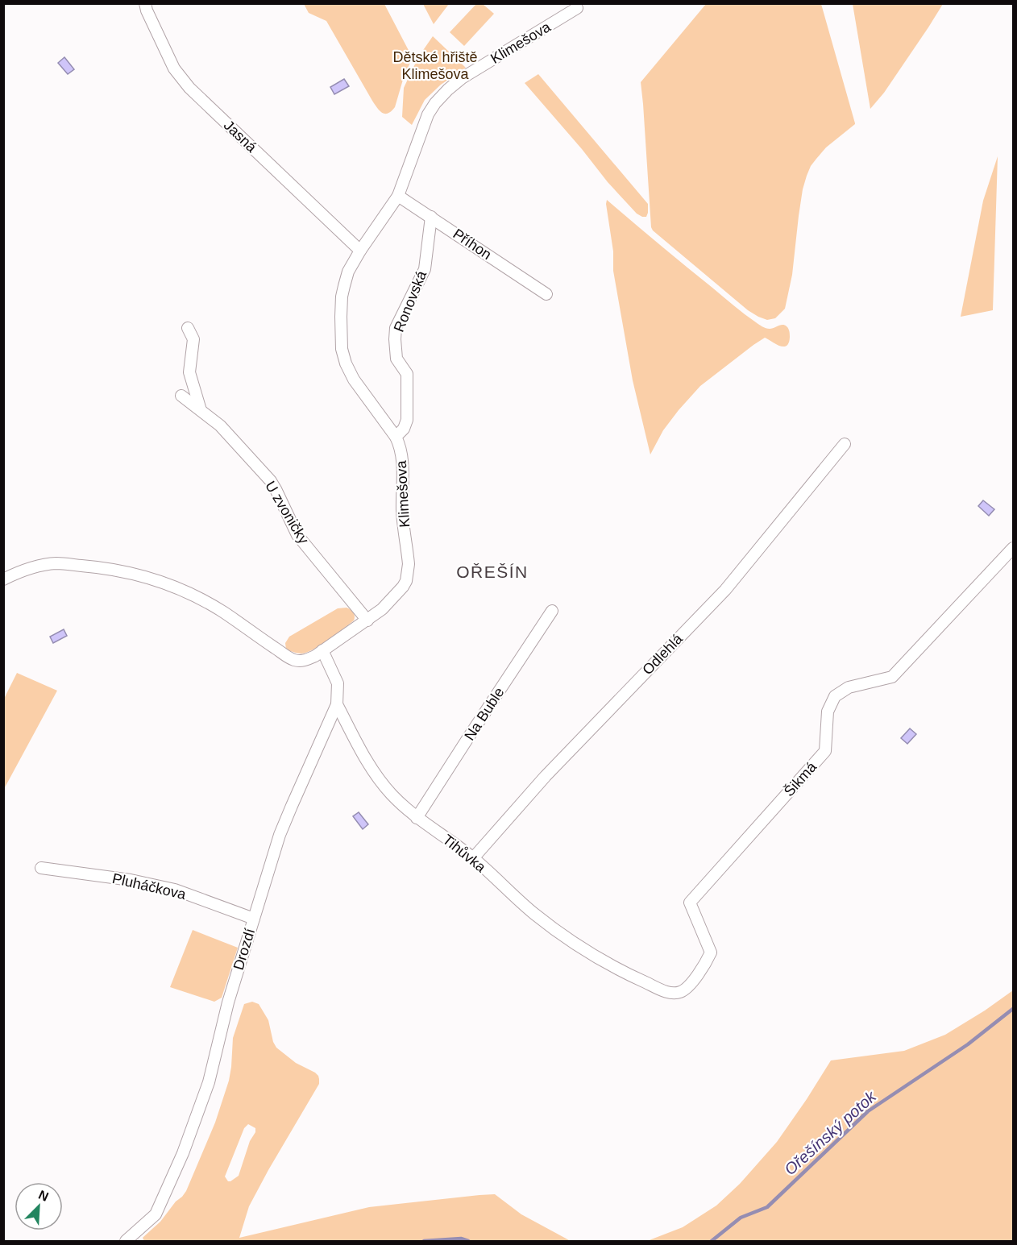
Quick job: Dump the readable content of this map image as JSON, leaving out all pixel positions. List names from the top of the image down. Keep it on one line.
{"streets":{"street":["Klimešova","Jasná","Příhon","Ronovská","U zvoničky","Odlehlá","Na Buble","Šikmá","Tihůvka","Pluháčkova","Drozdí"]},"crossings":[["Klimešova","Jasná"],["Klimešova","Příhon"],["Klimešova","Ronovská"],["Klimešova","U zvoničky"],["Klimešova","Drozdí"],["Příhon","Ronovská"],["Odlehlá","Tihůvka"],["Na Buble","Tihůvka"],["Šikmá","Tihůvka"],["Tihůvka","Drozdí"],["Pluháčkova","Drozdí"]],"districts":["OŘEŠÍN"],"water":["Ořešínský potok"],"parks":["Dětské hřiště Klimešova"],"north":"top right"}
